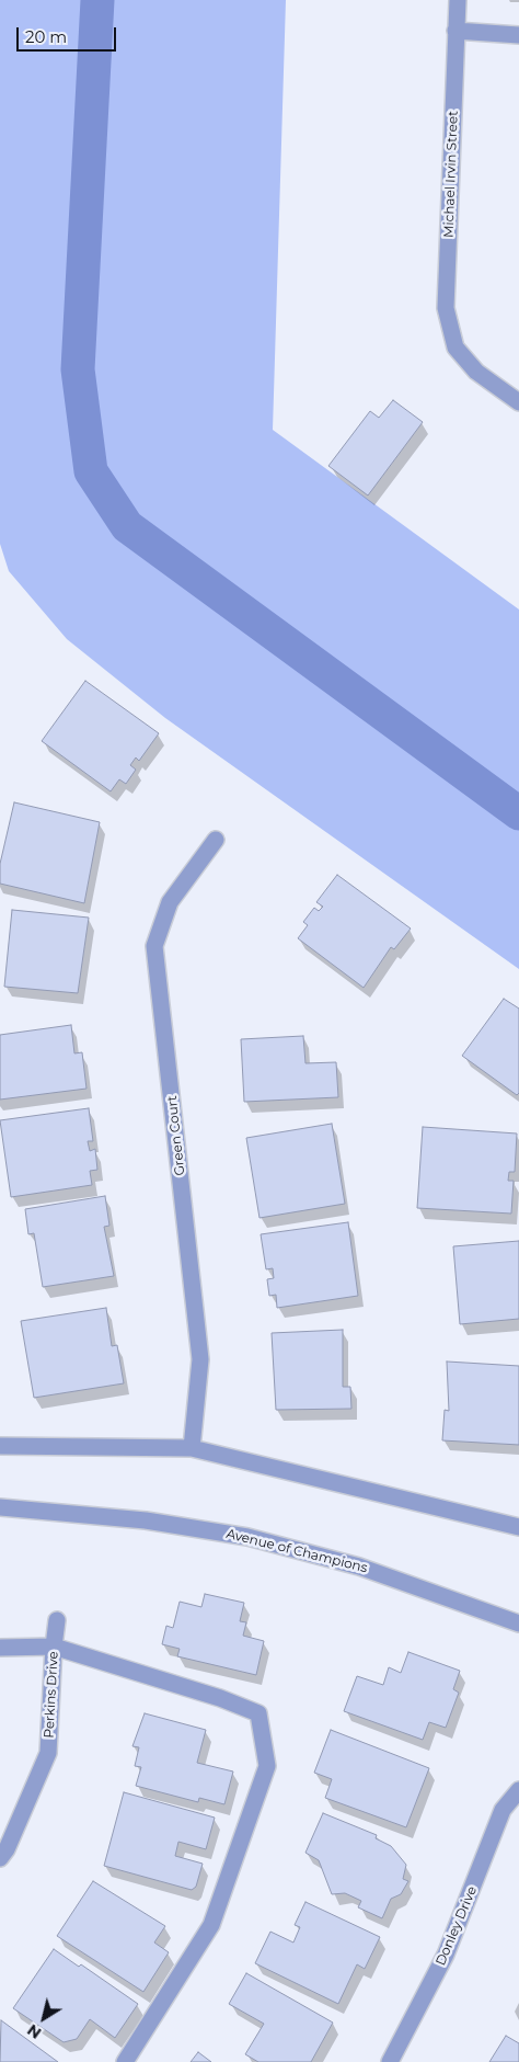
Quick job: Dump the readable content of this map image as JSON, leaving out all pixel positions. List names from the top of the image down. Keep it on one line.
{"streets":{"street":["Michael Irvin Street","Green Court","Avenue of Champions","Perkins Drive","Donley Drive"]},"scale_bar":"20 m","north":"bottom left"}
